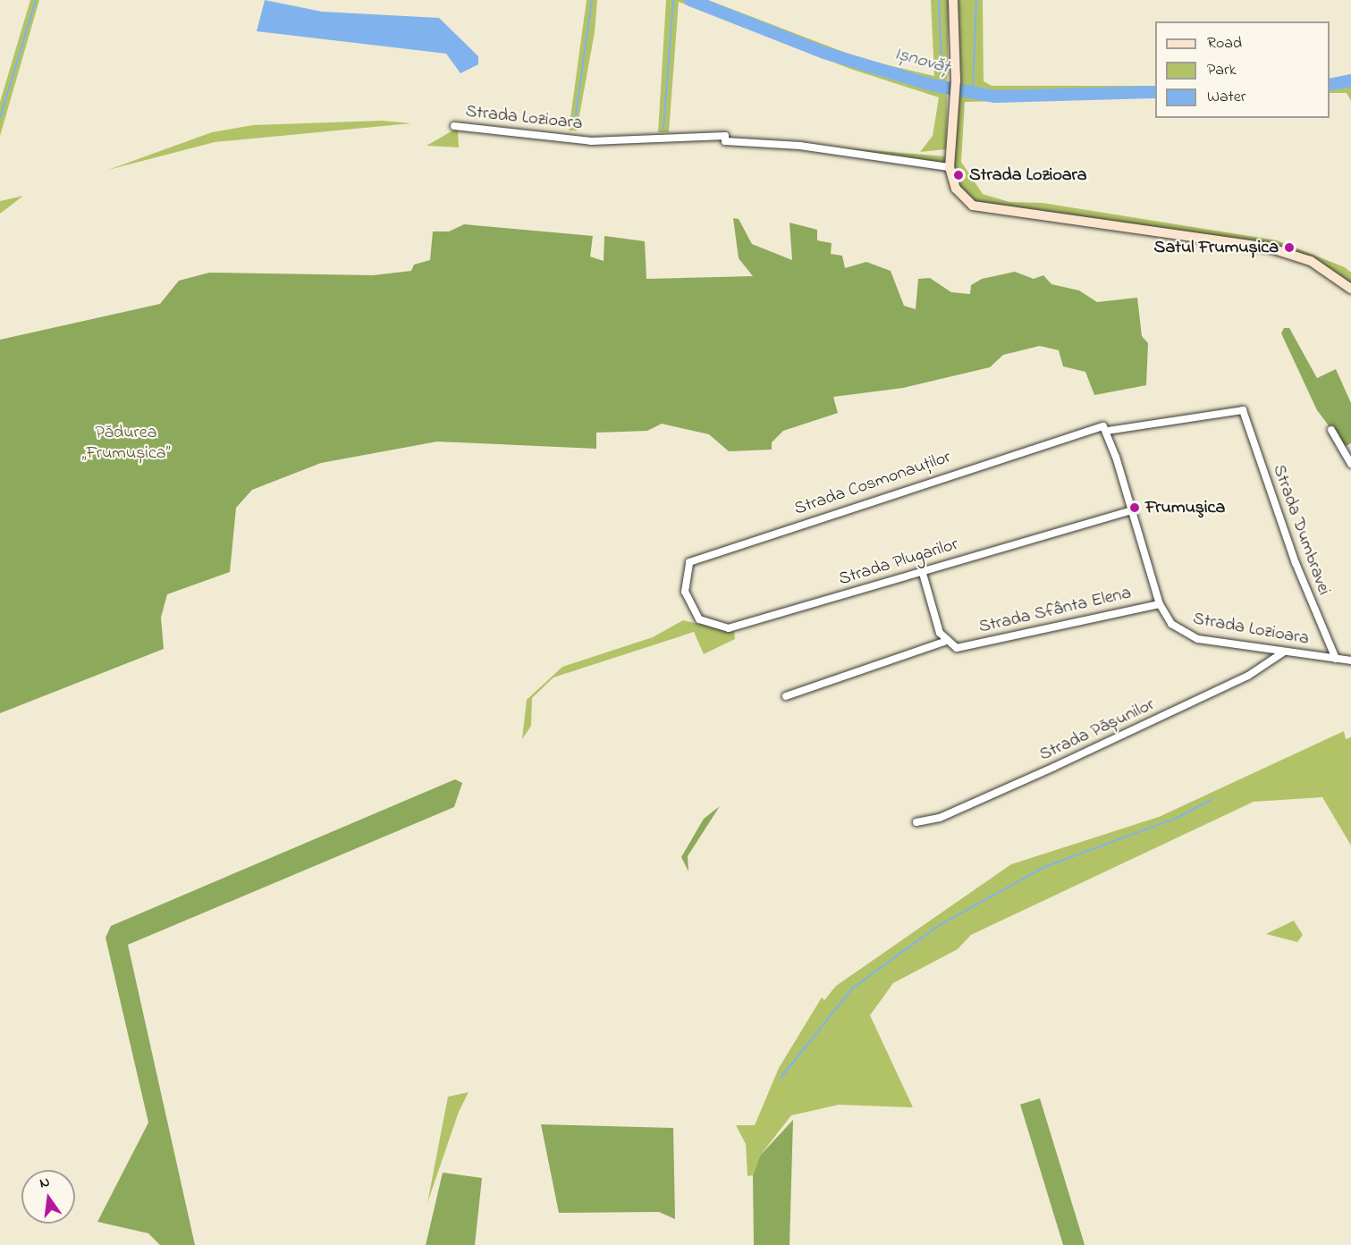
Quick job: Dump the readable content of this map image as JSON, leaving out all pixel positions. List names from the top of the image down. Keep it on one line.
{"streets":{"street":["Strada Lozioara","Strada Cosmonauților","Strada Dumbravei","Strada Plugarilor","Strada Sfânta Elena","Strada Pășunilor"]},"crossings":[["Strada Lozioara","Strada Dumbravei"],["Strada Lozioara","Strada Sfânta Elena"],["Strada Lozioara","Strada Pășunilor"],["Strada Cosmonauților","Strada Dumbravei"],["Strada Cosmonauților","Strada Plugarilor"]],"water":["Ișnovăț"],"parks":["Pădurea „Frumușica”"],"places":["Strada Lozioara","Satul Frumușica","Frumuşica"],"legend":["Road","Park","Water"],"north":"top"}
